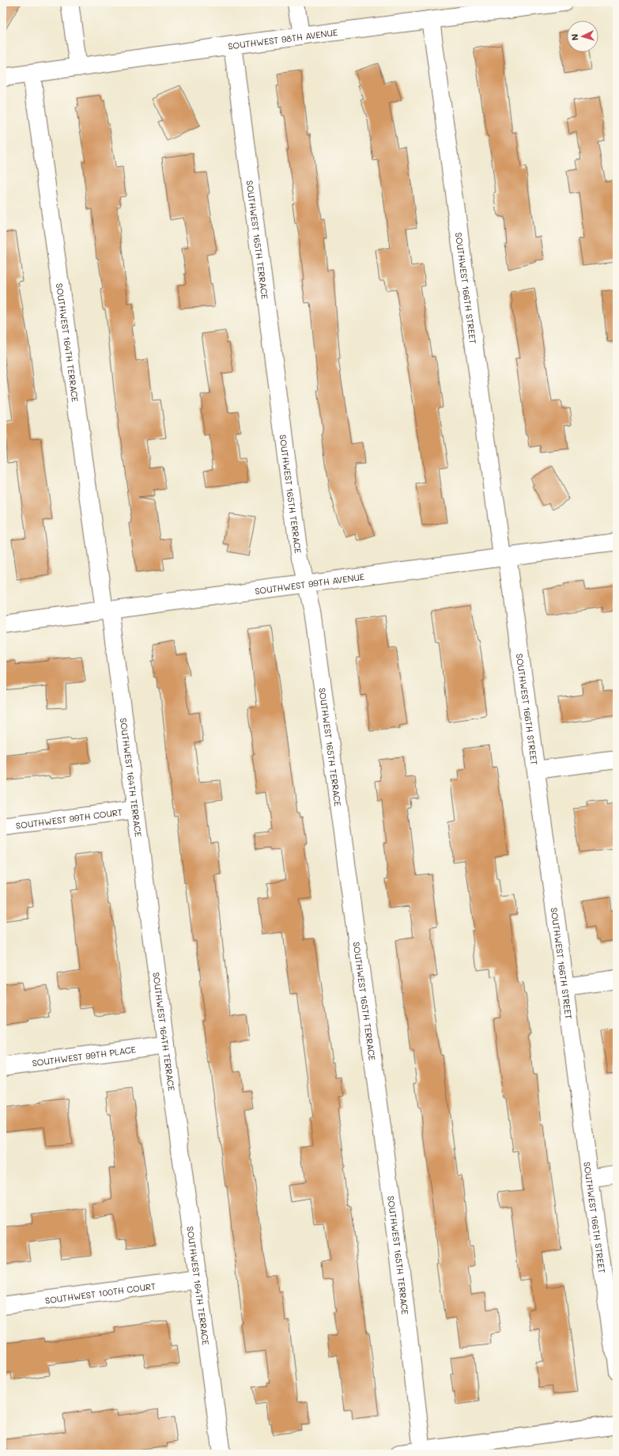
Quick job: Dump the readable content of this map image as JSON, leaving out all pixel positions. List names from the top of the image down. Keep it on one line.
{"streets":{"street":["SOUTHWEST 98TH AVENUE","SOUTHWEST 165TH TERRACE","SOUTHWEST 166TH STREET","SOUTHWEST 164TH TERRACE","SOUTHWEST 99TH AVENUE","SOUTHWEST 99TH COURT","SOUTHWEST 99TH PLACE","SOUTHWEST 100TH COURT"]},"crossings":[["SOUTHWEST 98TH AVENUE","SOUTHWEST 165TH TERRACE"],["SOUTHWEST 98TH AVENUE","SOUTHWEST 166TH STREET"],["SOUTHWEST 98TH AVENUE","SOUTHWEST 164TH TERRACE"],["SOUTHWEST 165TH TERRACE","SOUTHWEST 99TH AVENUE"],["SOUTHWEST 166TH STREET","SOUTHWEST 99TH AVENUE"],["SOUTHWEST 164TH TERRACE","SOUTHWEST 99TH AVENUE"],["SOUTHWEST 164TH TERRACE","SOUTHWEST 99TH COURT"],["SOUTHWEST 164TH TERRACE","SOUTHWEST 99TH PLACE"],["SOUTHWEST 164TH TERRACE","SOUTHWEST 100TH COURT"]],"north":"left"}
